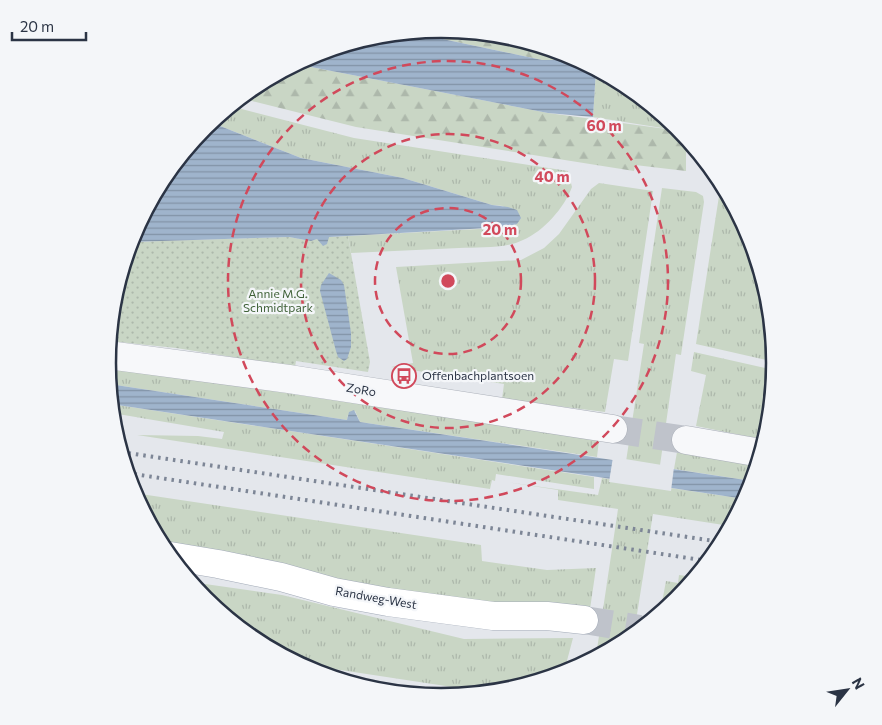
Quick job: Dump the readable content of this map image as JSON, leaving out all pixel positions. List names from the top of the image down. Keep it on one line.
{"streets":{"main road":["Randweg-West"],"lane":["ZoRo"]},"parks":["Annie M.G. Schmidtpark"],"places":{"bus stop":["Offenbachplantsoen"]},"scale_bar":"20 m","north":"top right","rings":["60 m","40 m","20 m"]}
